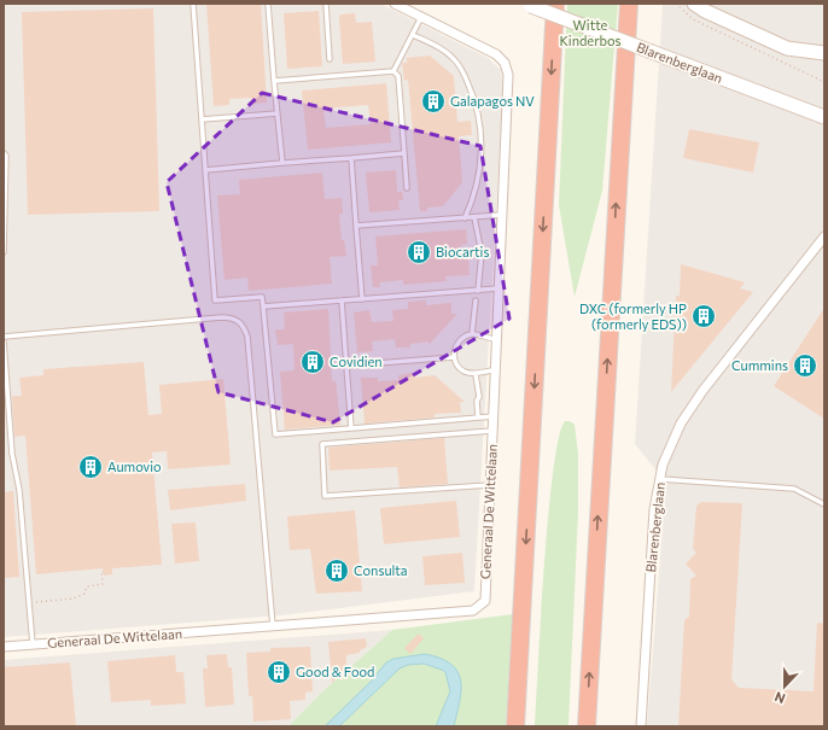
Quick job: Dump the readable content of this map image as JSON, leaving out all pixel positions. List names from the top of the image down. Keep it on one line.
{"streets":{"street":["Blarenberglaan","Generaal De Wittelaan"]},"parks":["Witte Kinderbos"],"places":{"building":["Galapagos NV","Biocartis","DXC (formerly HP (formerly EDS))","Covidien","Cummins","Aumovio","Consulta","Good & Food"]},"north":"bottom"}
